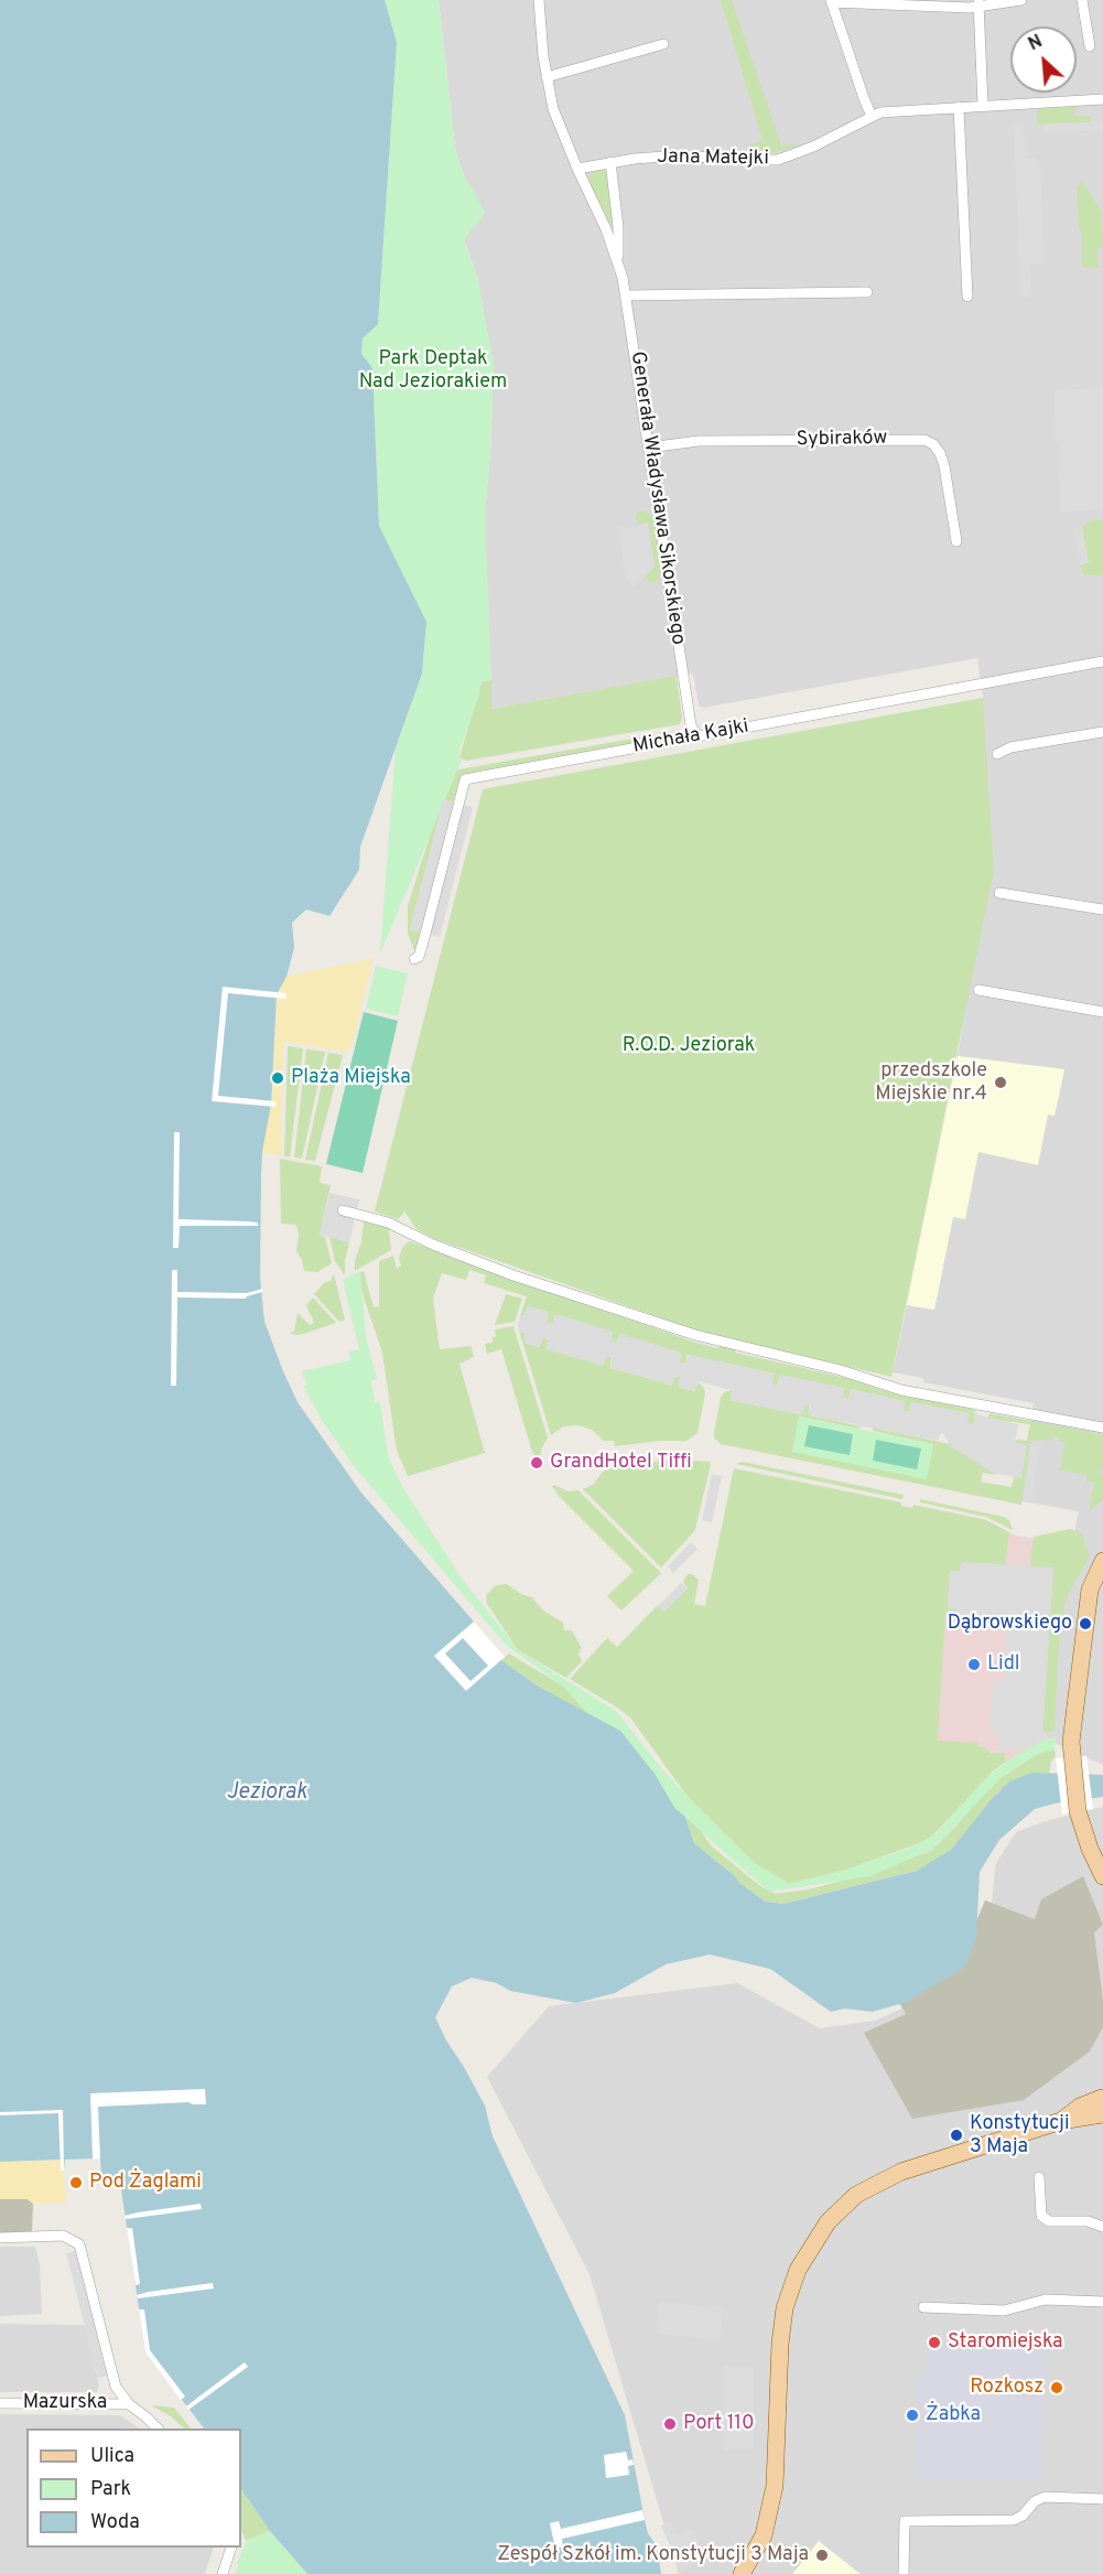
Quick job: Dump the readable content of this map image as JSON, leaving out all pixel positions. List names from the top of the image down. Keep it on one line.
{"streets":{"street":["Jana Matejki","Sybiraków","Generała Władysława Sikorskiego","Michała Kajki","Mazurska"]},"crossings":[["Jana Matejki","Generała Władysława Sikorskiego"],["Sybiraków","Generała Władysława Sikorskiego"],["Generała Władysława Sikorskiego","Michała Kajki"]],"water":["Jeziorak"],"parks":["Park Deptak Nad Jeziorakiem","R.O.D. Jeziorak"],"places":["Plaża Miejska","przedszkole Miejskie nr.4","GrandHotel Tiffi","Dąbrowskiego","Lidl","Konstytucji 3 Maja","Pod Żaglami","Staromiejska","Rozkosz","Żabka","Port 110","Zespół Szkół im. Konstytucji 3 Maja"],"legend":["Ulica","Park","Woda"],"north":"top left"}
